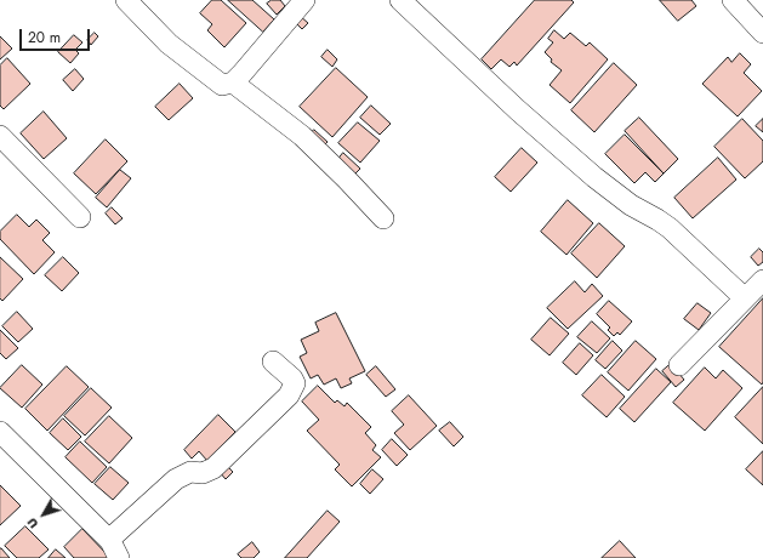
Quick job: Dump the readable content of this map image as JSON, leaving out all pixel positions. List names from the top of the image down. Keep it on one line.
{"scale_bar":"20 m","north":"bottom left"}
